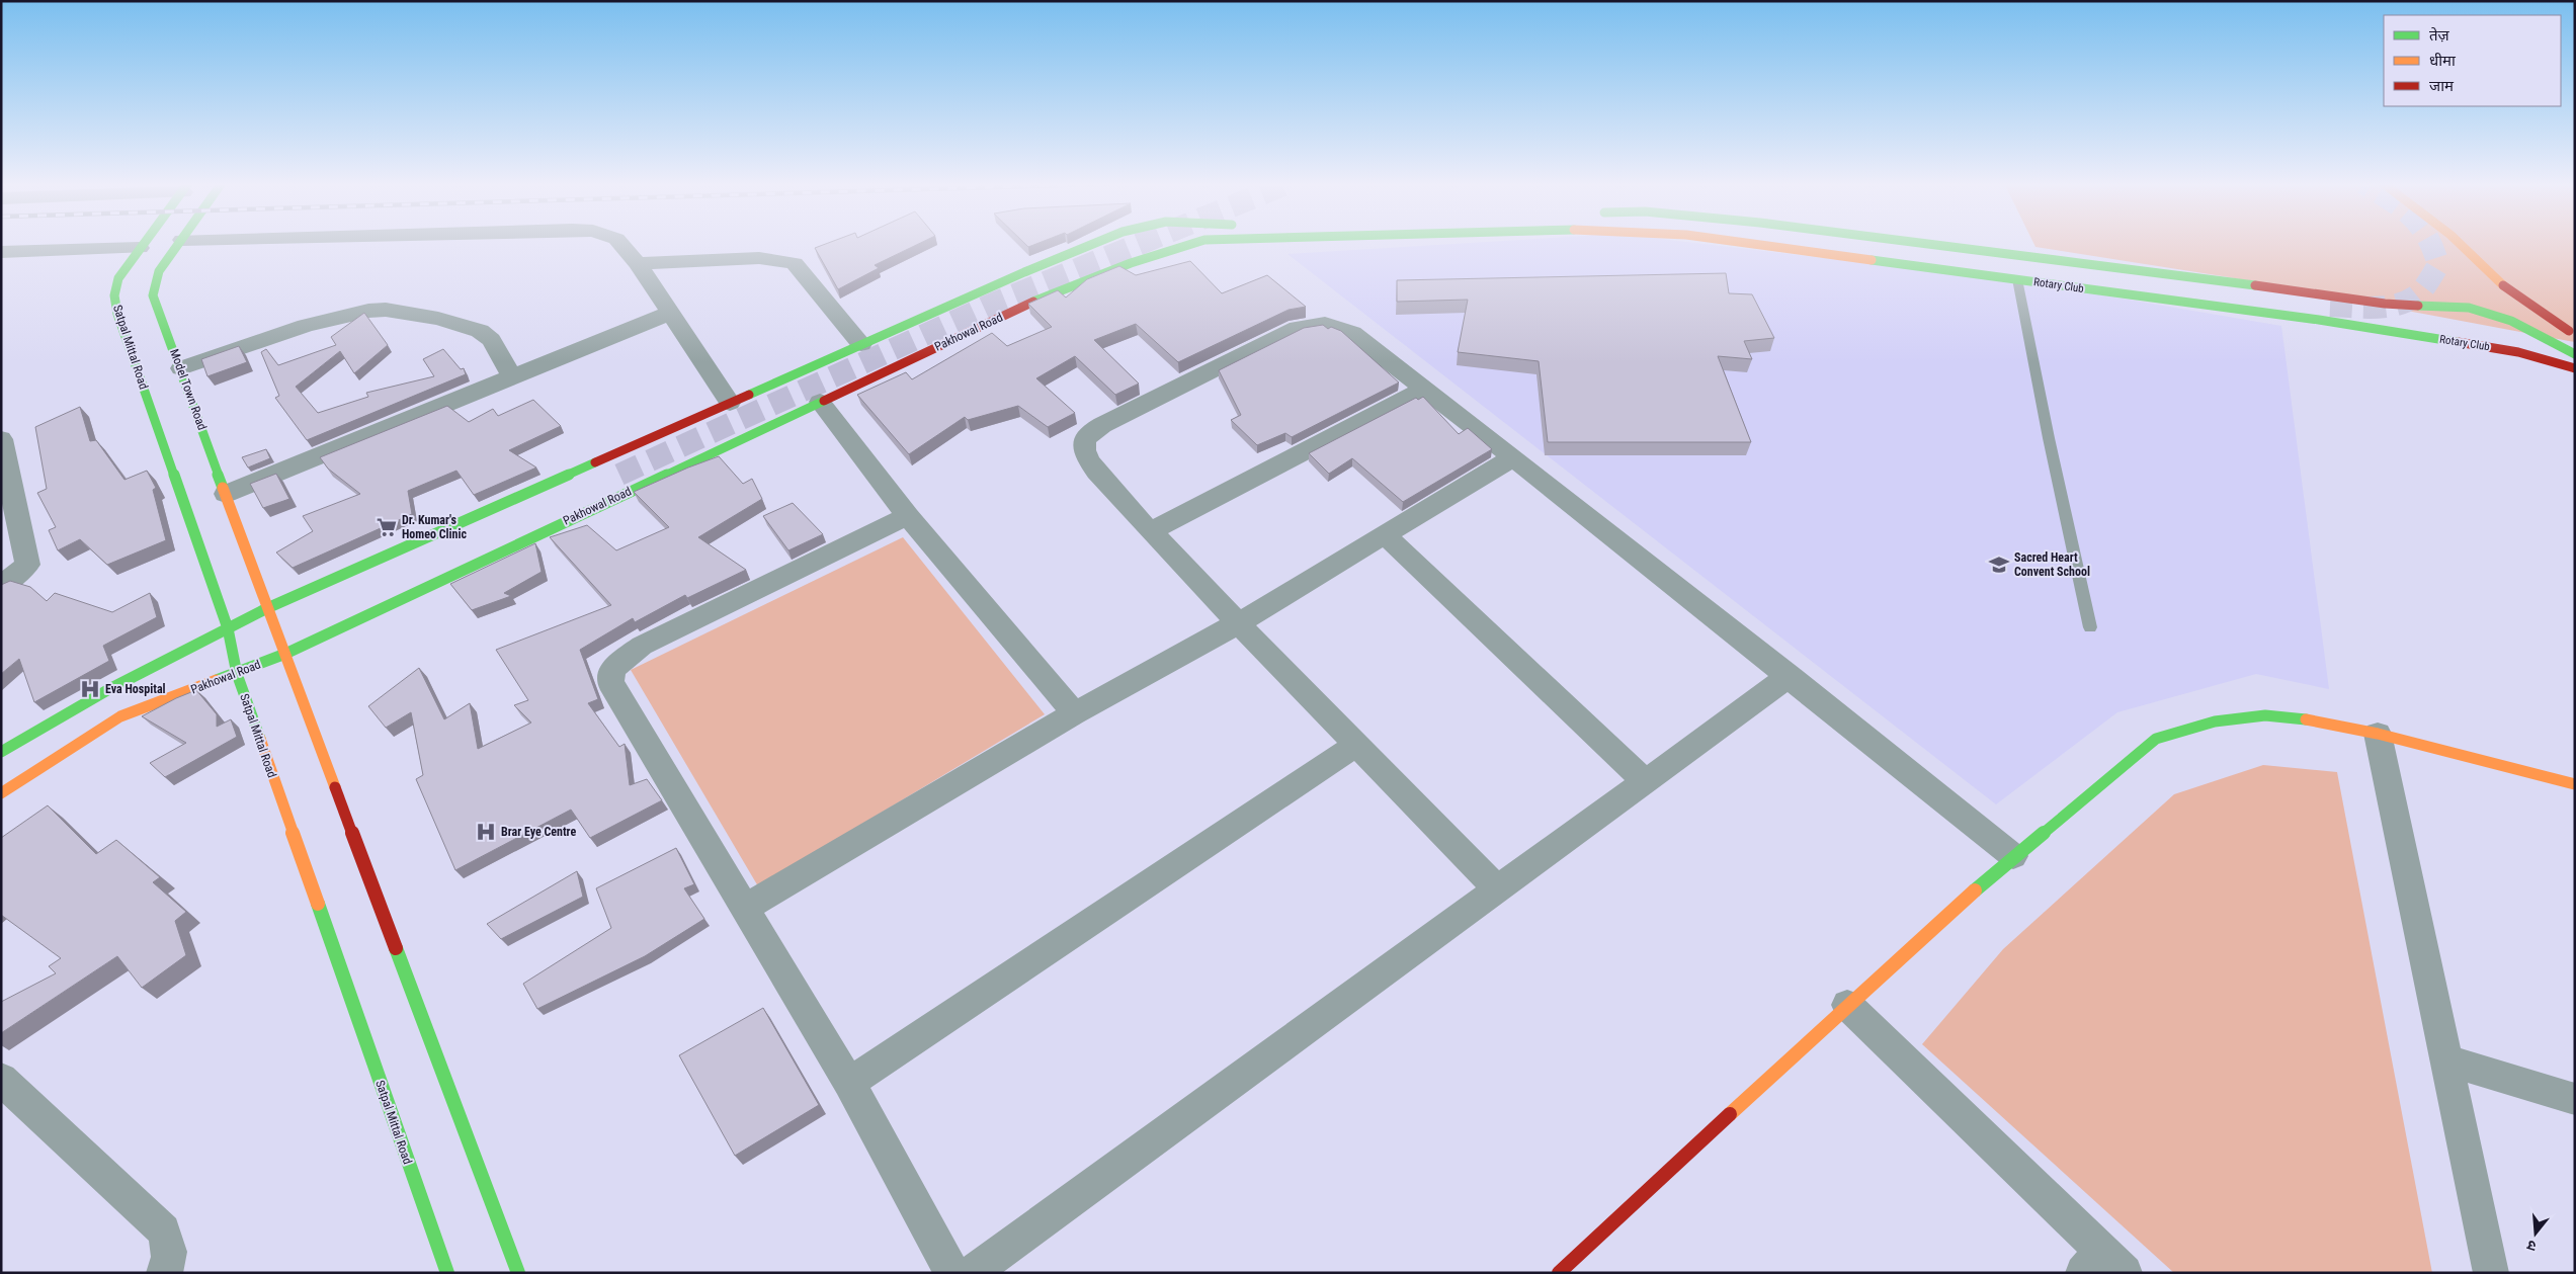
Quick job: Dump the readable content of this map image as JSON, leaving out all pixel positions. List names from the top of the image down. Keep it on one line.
{"streets":{"street":["Rotary Club","Pakhowal Road","Satpal Mittal Road","Model Town Road"]},"crossings":[["Pakhowal Road","Satpal Mittal Road"],["Pakhowal Road","Model Town Road"]],"places":{"supermarket":["Dr. Kumar's Homeo Clinic"],"school or university":["Sacred Heart Convent School"],"hospital":["Eva Hospital","Brar Eye Centre"]},"legend":["तेज़","धीमा","जाम"],"north":"bottom"}
